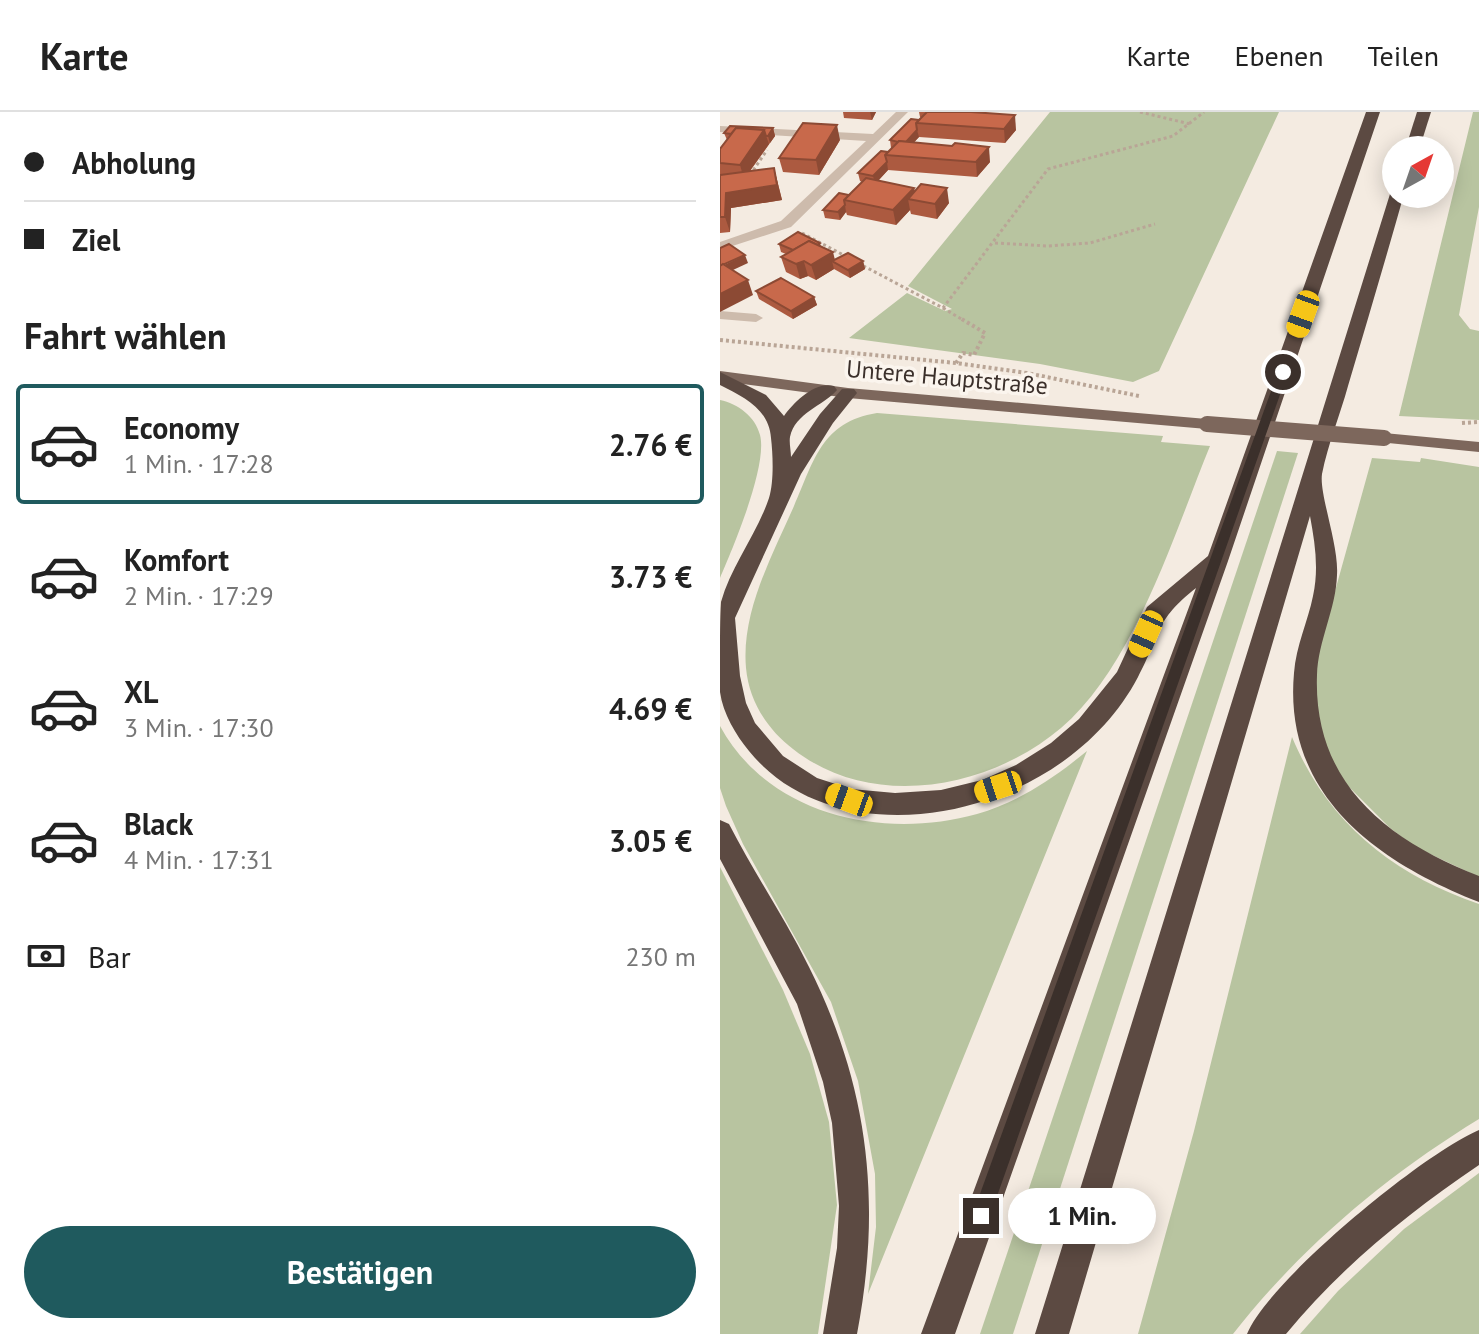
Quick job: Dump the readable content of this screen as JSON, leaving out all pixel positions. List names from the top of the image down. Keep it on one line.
{"streets":{"main road":["Untere Hauptstraße"]},"north":"top right","page":{"header":"Karte","nav":["Karte","Ebenen","Teilen"],"banner":["Abholung","Ziel"],"heading":"Fahrt wählen","list":[{"name":"Economy","note":"1 Min. · 17:28","value":"2.76 €"},{"name":"Komfort","note":"2 Min. · 17:29","value":"3.73 €"},{"name":"XL","note":"3 Min. · 17:30","value":"4.69 €"},{"name":"Black","note":"4 Min. · 17:31","value":"3.05 €"}],"pay":["Bar","230 m"],"bubble":"1 Min.","buttons":"Bestätigen"}}
